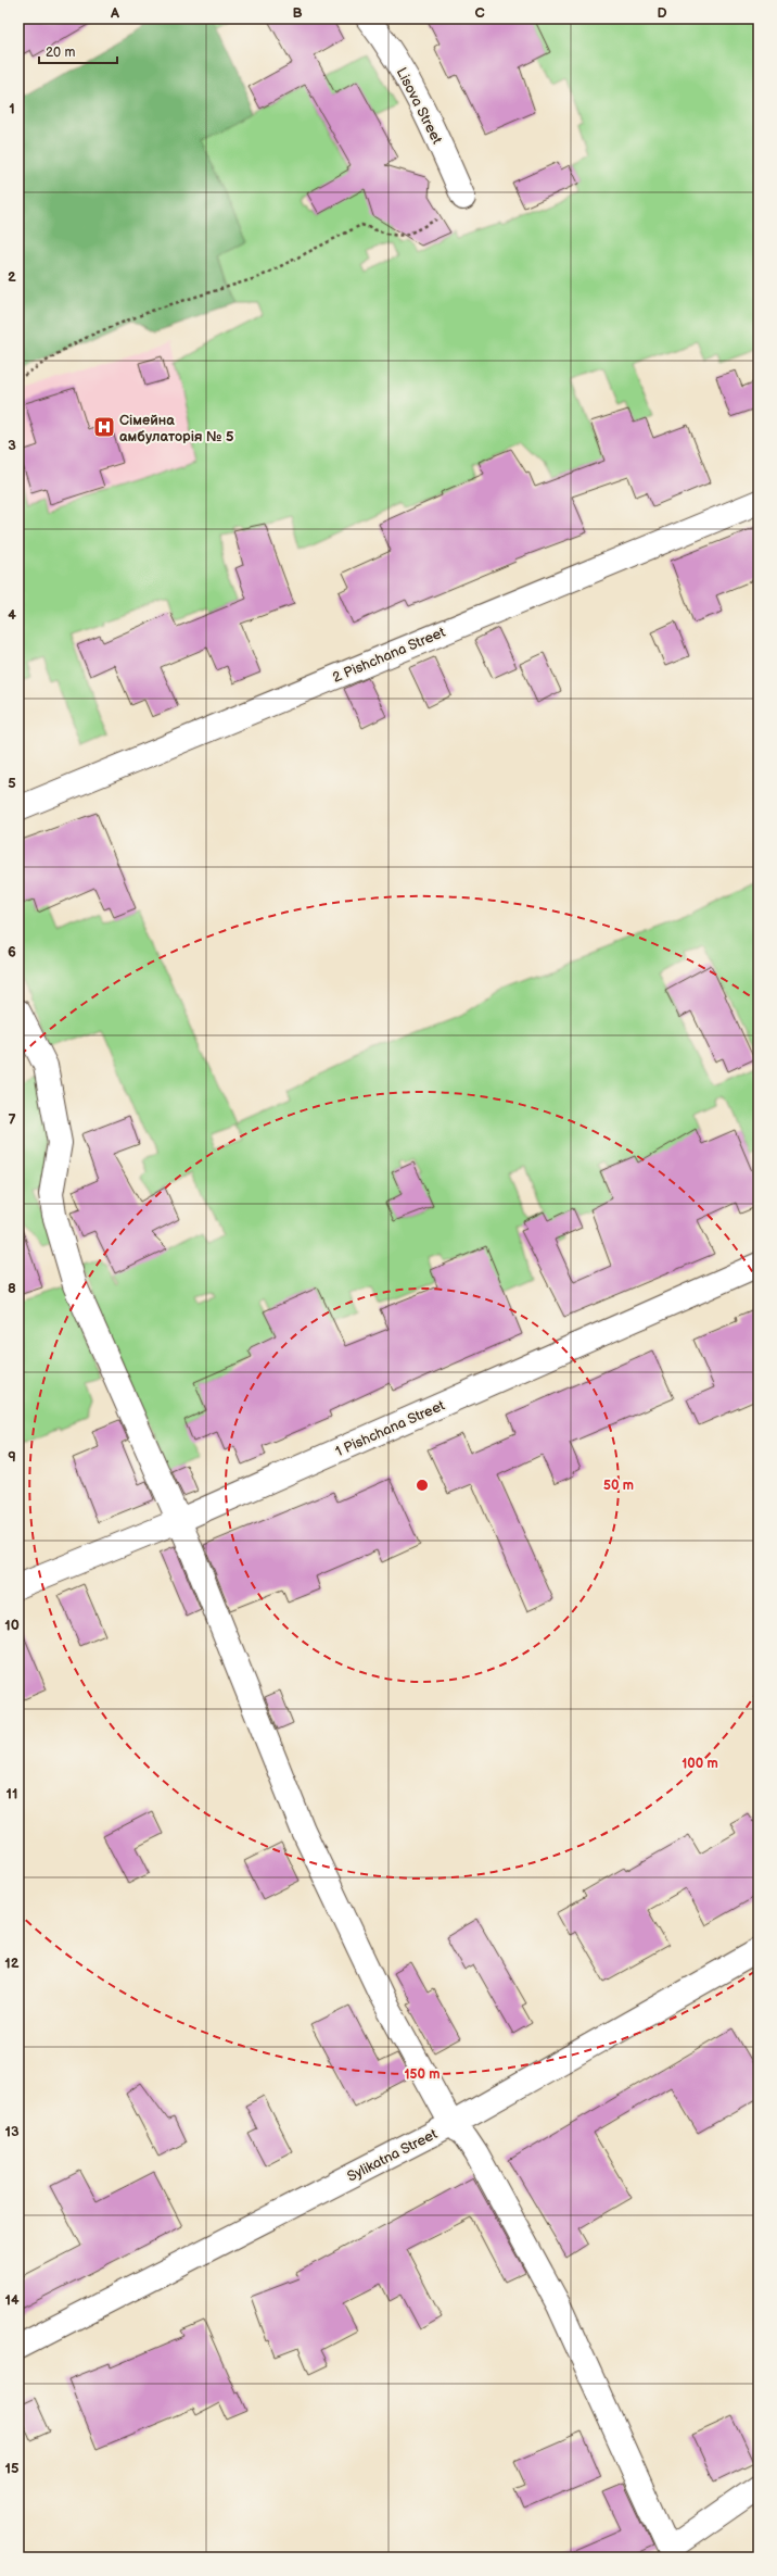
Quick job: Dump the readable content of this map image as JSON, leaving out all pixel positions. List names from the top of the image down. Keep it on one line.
{"streets":{"street":["Lisova Street","2 Pishchana Street","1 Pishchana Street","Sylikatna Street"]},"places":{"hospital":["Сімейна амбулаторія № 5"]},"scale_bar":"20 m","grid":{"columns":["A","B","C","D"],"rows":["1","2","3","4","5","6","7","8","9","10","11","12","13","14","15"]},"rings":["50 m","100 m","150 m"]}
